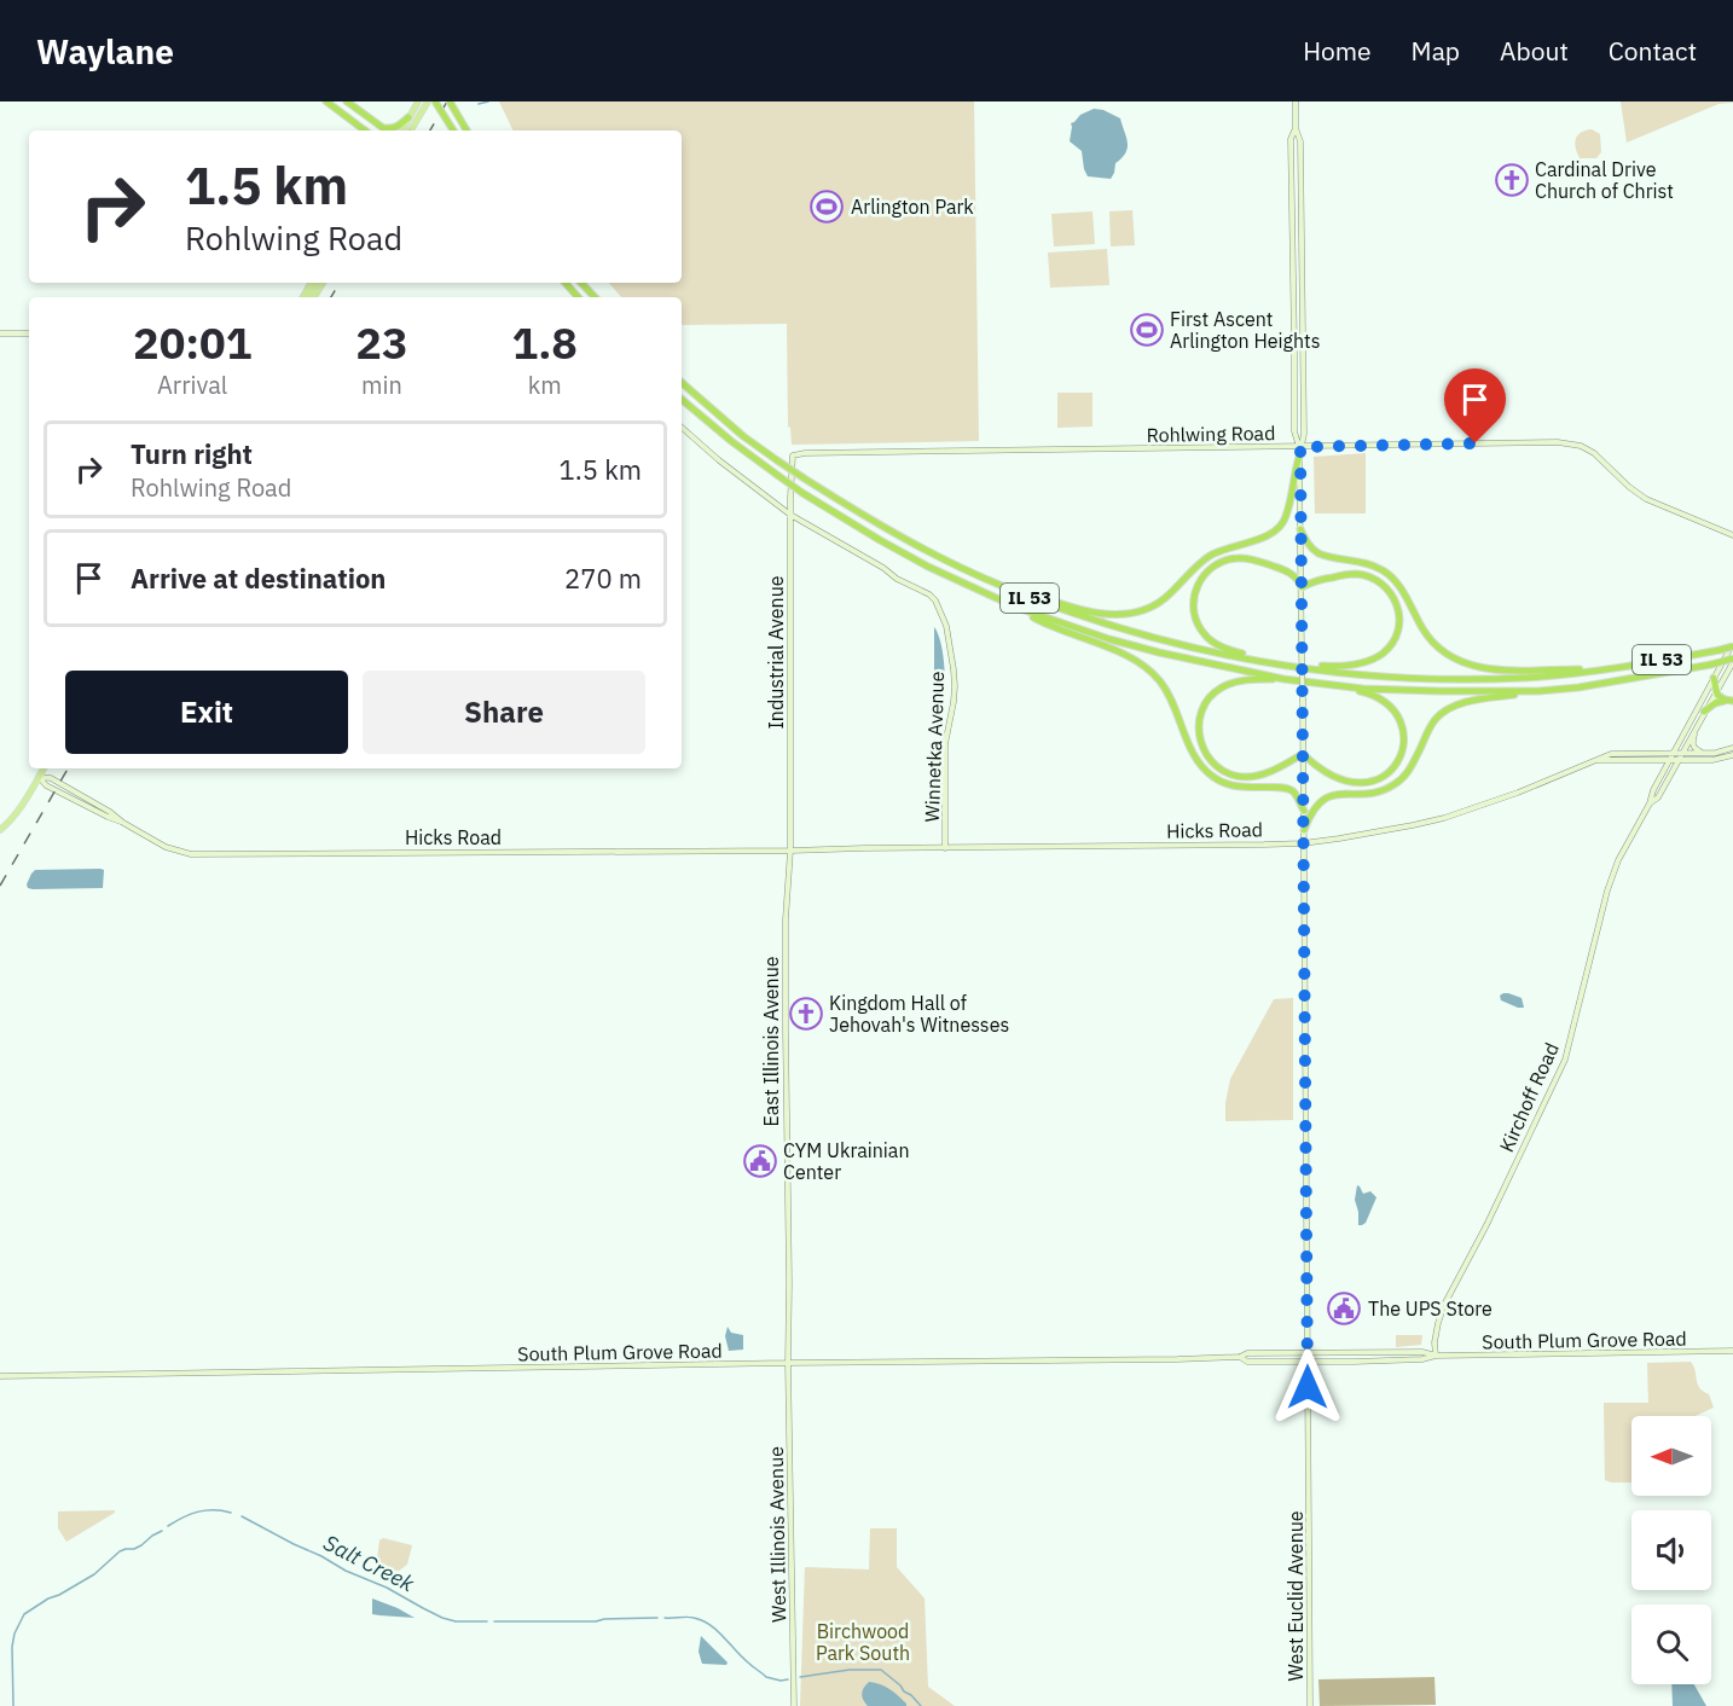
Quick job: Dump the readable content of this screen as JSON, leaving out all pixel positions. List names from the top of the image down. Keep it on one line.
{"streets":{"highway":["IL 53"],"main road":["Rohlwing Road","Industrial Avenue","Winnetka Avenue","Hicks Road","East Illinois Avenue","Kirchoff Road","South Plum Grove Road","West Illinois Avenue","West Euclid Avenue"]},"crossings":[["Rohlwing Road","Industrial Avenue"],["Rohlwing Road","West Euclid Avenue"],["IL 53","Kirchoff Road"],["Industrial Avenue","Winnetka Avenue"],["Industrial Avenue","Hicks Road"],["Industrial Avenue","East Illinois Avenue"],["Winnetka Avenue","Hicks Road"],["Hicks Road","East Illinois Avenue"],["Hicks Road","West Euclid Avenue"],["East Illinois Avenue","South Plum Grove Road"],["East Illinois Avenue","West Illinois Avenue"],["Kirchoff Road","South Plum Grove Road"],["South Plum Grove Road","West Illinois Avenue"],["South Plum Grove Road","West Euclid Avenue"]],"water":["Salt Creek"],"parks":["Birchwood Park South"],"places":{"church":["Cardinal Drive Church of Christ","Kingdom Hall of Jehovah's Witnesses"],"sports":["Arlington Park","First Ascent Arlington Heights"],"public building":["CYM Ukrainian Center","The UPS Store"]},"north":"left","page":{"header":"Waylane","nav":["Home","Map","About","Contact"],"turn":["1.5 km","Rohlwing Road"],"eta":["20:01","Arrival","23","min","1.8","km"],"list":[{"name":"Turn right","note":"Rohlwing Road","value":"1.5 km"},{"name":"Arrive at destination","value":"270 m"}],"buttons":["Exit","Share"]}}
